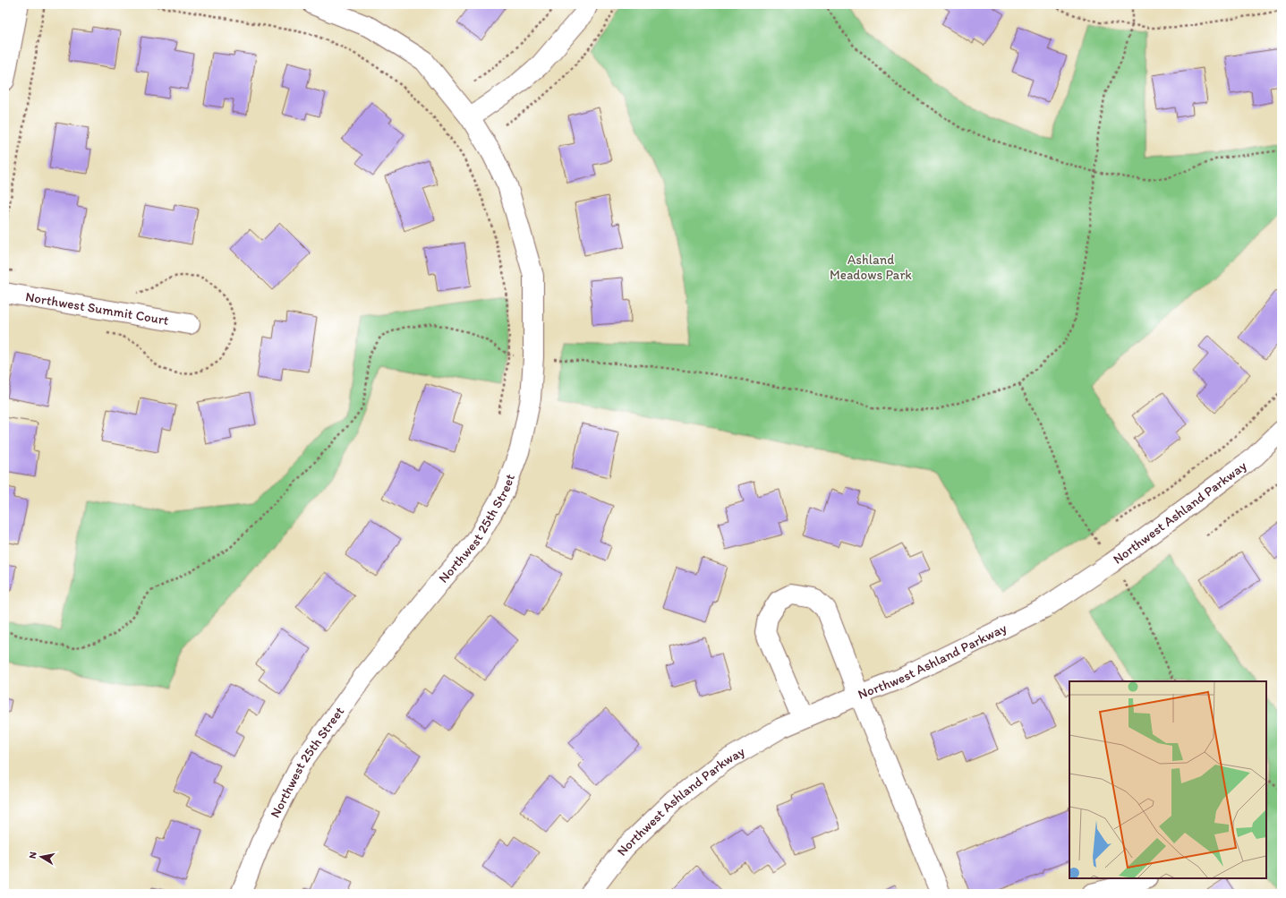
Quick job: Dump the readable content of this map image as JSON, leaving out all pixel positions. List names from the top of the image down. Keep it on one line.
{"streets":{"street":["Northwest Summit Court","Northwest Ashland Parkway","Northwest 25th Street"]},"parks":["Ashland Meadows Park"],"north":"left"}
